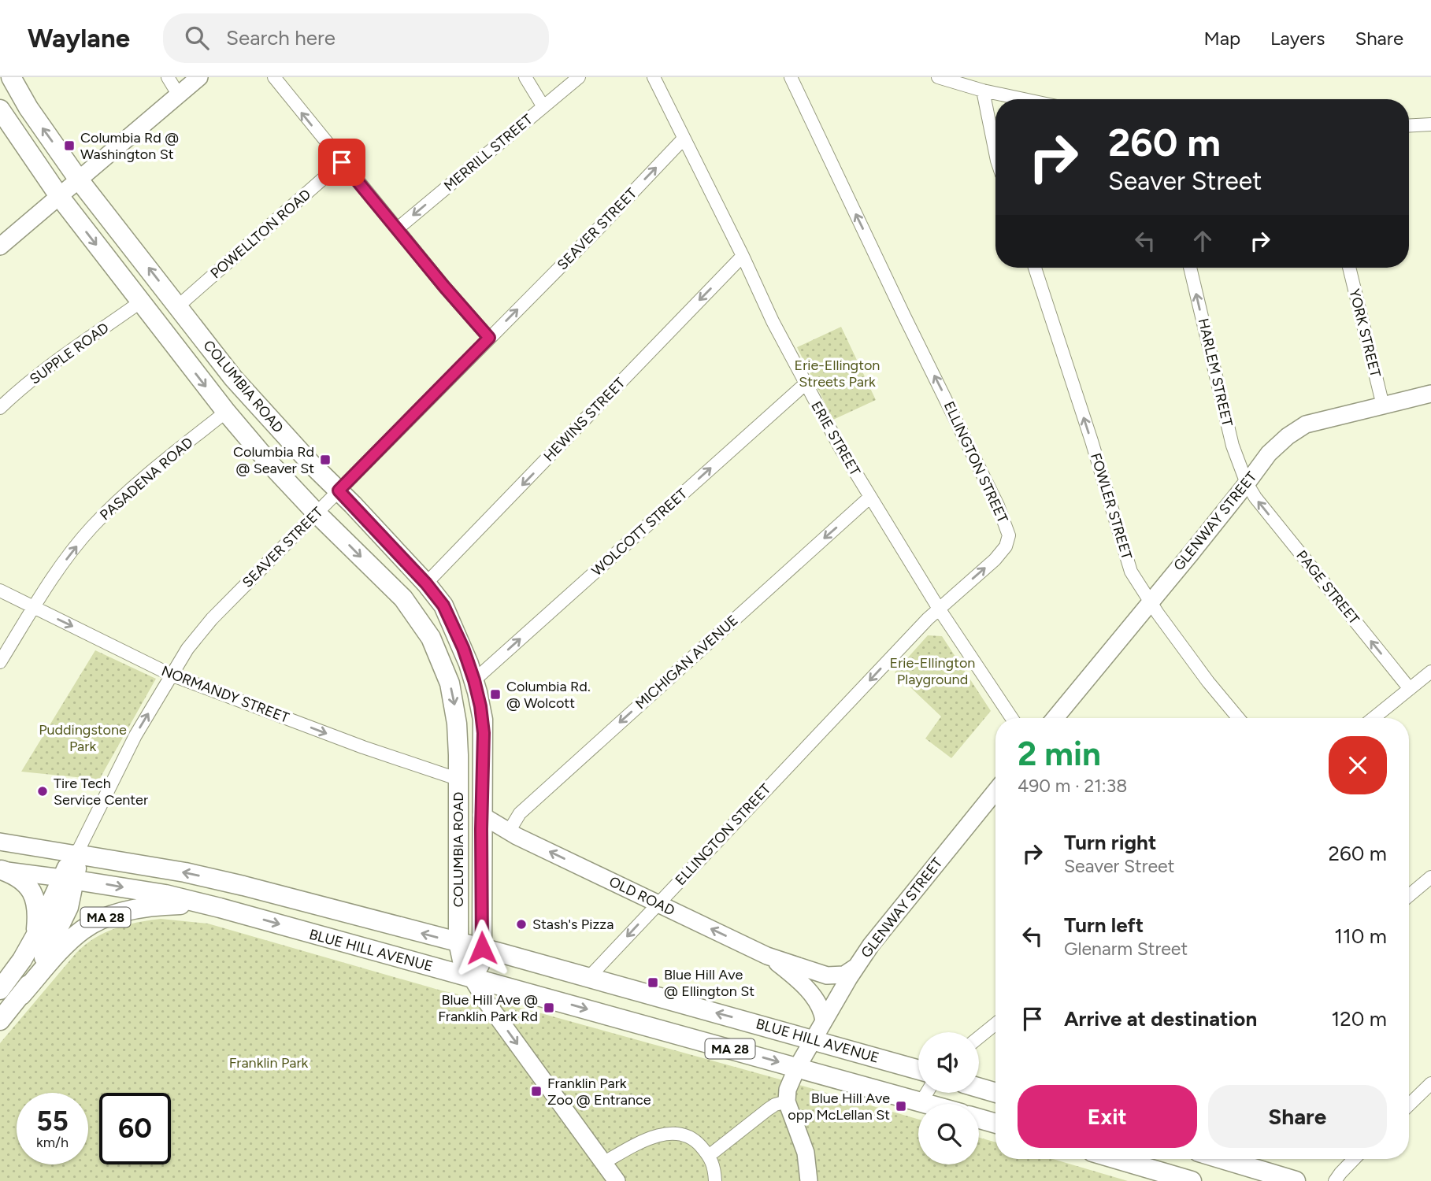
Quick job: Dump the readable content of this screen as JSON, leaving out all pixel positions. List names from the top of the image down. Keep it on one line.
{"streets":{"main road":["SEAVER STREET","COLUMBIA ROAD","MA 28","BLUE HILL AVENUE"],"street":["MERRILL STREET","POWELLTON ROAD","YORK STREET","SUPPLE ROAD","HARLEM STREET","HEWINS STREET","ERIE STREET","ELLINGTON STREET","PASADENA ROAD","FOWLER STREET","GLENWAY STREET","WOLCOTT STREET","PAGE STREET","MICHIGAN AVENUE","NORMANDY STREET","OLD ROAD"]},"crossings":[["SEAVER STREET","COLUMBIA ROAD"],["SEAVER STREET","ERIE STREET"],["SEAVER STREET","NORMANDY STREET"],["SEAVER STREET","MA 28"],["SEAVER STREET","BLUE HILL AVENUE"],["POWELLTON ROAD","COLUMBIA ROAD"],["YORK STREET","GLENWAY STREET"],["SUPPLE ROAD","COLUMBIA ROAD"],["HARLEM STREET","GLENWAY STREET"],["HARLEM STREET","PAGE STREET"],["COLUMBIA ROAD","HEWINS STREET"],["COLUMBIA ROAD","PASADENA ROAD"],["COLUMBIA ROAD","WOLCOTT STREET"],["COLUMBIA ROAD","NORMANDY STREET"],["COLUMBIA ROAD","OLD ROAD"],["COLUMBIA ROAD","BLUE HILL AVENUE"],["HEWINS STREET","ERIE STREET"],["ERIE STREET","ELLINGTON STREET"],["ERIE STREET","WOLCOTT STREET"],["ERIE STREET","MICHIGAN AVENUE"],["ELLINGTON STREET","OLD ROAD"],["ELLINGTON STREET","BLUE HILL AVENUE"],["PASADENA ROAD","NORMANDY STREET"],["FOWLER STREET","GLENWAY STREET"],["GLENWAY STREET","PAGE STREET"],["GLENWAY STREET","OLD ROAD"],["GLENWAY STREET","BLUE HILL AVENUE"],["MICHIGAN AVENUE","OLD ROAD"],["MA 28","BLUE HILL AVENUE"]],"one_way":["MERRILL STREET","SEAVER STREET","HARLEM STREET","HEWINS STREET","PASADENA ROAD","FOWLER STREET","WOLCOTT STREET","PAGE STREET","MICHIGAN AVENUE","NORMANDY STREET","OLD ROAD"],"parks":["Erie-Ellington Streets Park","Erie-Ellington Playground","Puddingstone Park","Franklin Park"],"places":{"transit":["Columbia Rd @ Washington St","Columbia Rd @ Seaver St","Columbia Rd. @ Wolcott","Blue Hill Ave @ Ellington St","Blue Hill Ave @ Franklin Park Rd","Franklin Park Zoo @ Entrance","Blue Hill Ave opp McLellan St"],"other":["Tire Tech Service Center","Stash's Pizza"]},"page":{"header":"Waylane","search":"Search here","nav":["Map","Layers","Share"],"turn":["260 m","Seaver Street"],"heading":["2 min","490 m · 21:38"],"list":[{"name":"Turn right","note":"Seaver Street","value":"260 m"},{"name":"Turn left","note":"Glenarm Street","value":"110 m"},{"name":"Arrive at destination","value":"120 m"}],"buttons":["Exit","Share"],"speed":"55 km/h","limit":"60"}}
